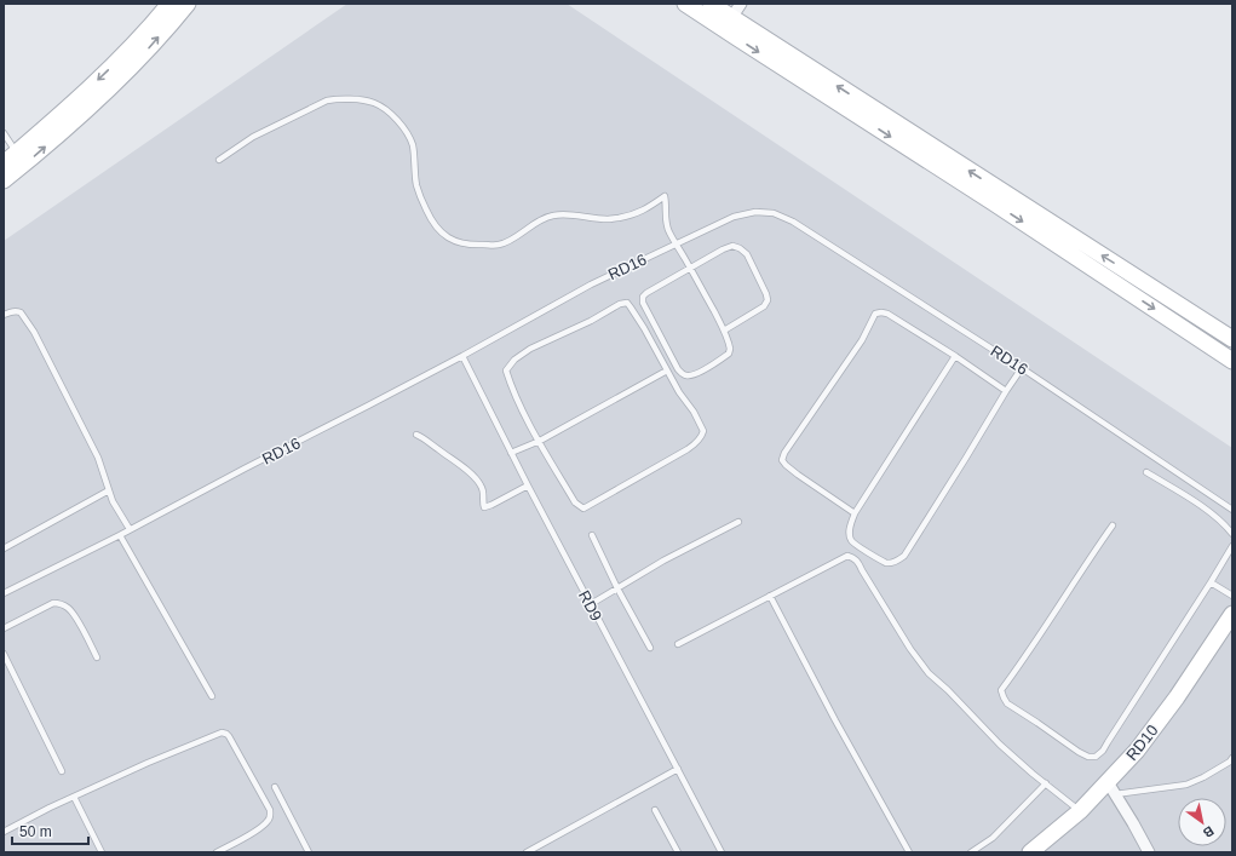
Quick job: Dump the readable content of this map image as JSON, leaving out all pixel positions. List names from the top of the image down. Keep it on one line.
{"streets":{"main road":["RD10"],"lane":["RD16","RD9"]},"crossings":[["RD16","RD9"]],"scale_bar":"50 m","north":"bottom right"}
